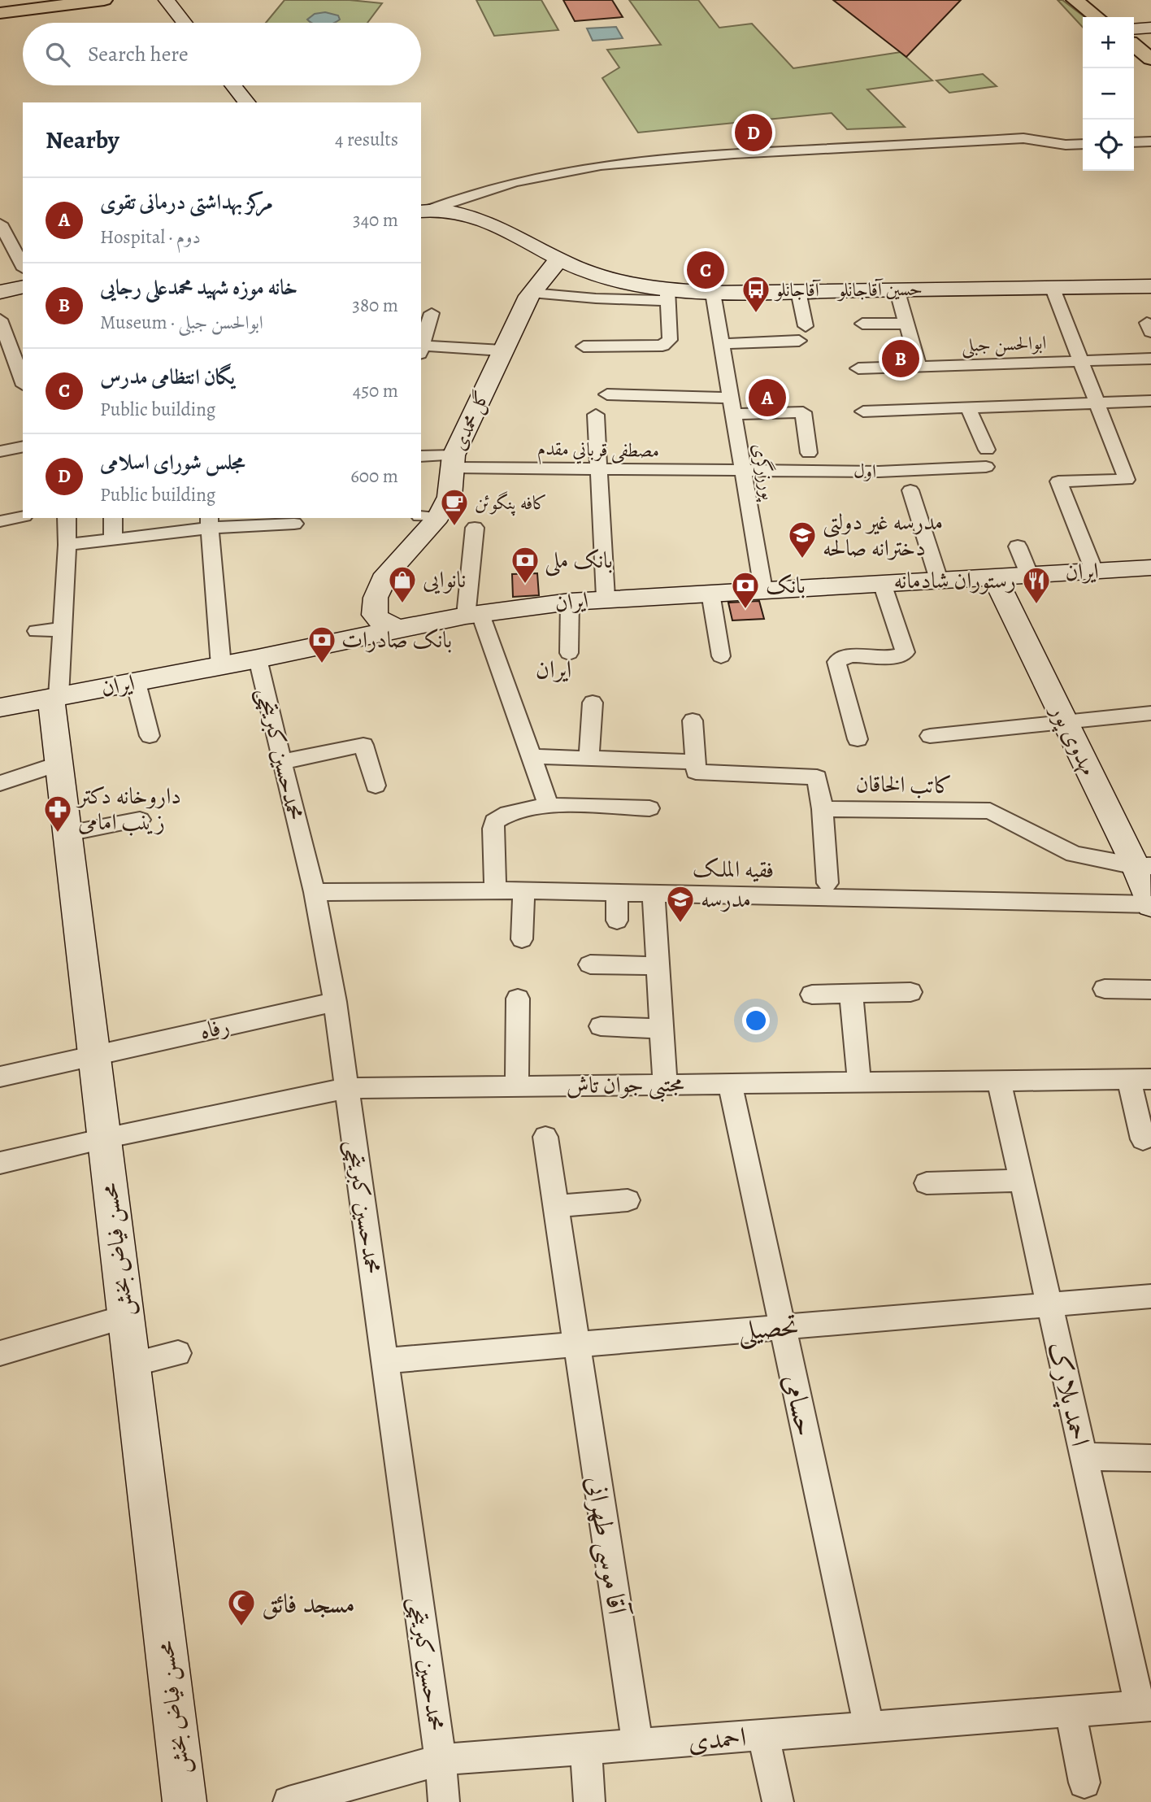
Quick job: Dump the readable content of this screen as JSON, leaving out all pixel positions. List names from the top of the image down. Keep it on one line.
{"streets":{"main road":["حسین آقاجانلو","گل محمدی","ایران","مهدوی پور","محسن فیاض بخش"],"street":["ابوالحسن جبلی","مصطفی قرباني مقدم","اول","پورزرگری","محمدحسین کبریتچی","کاتب الخاقان","فقیه الملک","رفاه","مجتبی جوان تاش","تحصیلی","احمد پلارک","حسامی","آقا موسی طهرانی","احمدی"]},"crossings":[["حسین آقاجانلو","گل محمدی"],["حسین آقاجانلو","پورزرگری"],["گل محمدی","مصطفی قرباني مقدم"],["گل محمدی","ایران"],["مصطفی قرباني مقدم","اول"],["مصطفی قرباني مقدم","پورزرگری"],["اول","پورزرگری"],["پورزرگری","ایران"],["ایران","مهدوی پور"],["ایران","محمدحسین کبریتچی"],["ایران","محسن فیاض بخش"],["مهدوی پور","کاتب الخاقان"],["مهدوی پور","فقیه الملک"],["محمدحسین کبریتچی","فقیه الملک"],["محمدحسین کبریتچی","رفاه"],["محمدحسین کبریتچی","مجتبی جوان تاش"],["محمدحسین کبریتچی","تحصیلی"],["محمدحسین کبریتچی","احمدی"],["رفاه","محسن فیاض بخش"],["مجتبی جوان تاش","محسن فیاض بخش"],["مجتبی جوان تاش","احمد پلارک"],["مجتبی جوان تاش","حسامی"],["تحصیلی","احمد پلارک"],["تحصیلی","حسامی"],["تحصیلی","آقا موسی طهرانی"],["احمد پلارک","احمدی"],["حسامی","احمدی"],["آقا موسی طهرانی","احمدی"]],"districts":["ایران"],"places":{"bus stop":["آقاجانلو"],"cafe":["کافه پنگوئن"],"school or university":["مدرسه غیر دولتی دخترانه صالحه","مدرسه"],"bank":["بانک ملی","بانک","بانک صادرات"],"shop":["نانوایی"],"restaurant":["رستوران شادمانه"],"pharmacy":["داروخانه دکتر زینب امامی"],"mosque":["مسجد فائق"]},"page":{"map_buttons":["+","−"],"search":"Search here","heading":["Nearby","4 results"],"pins":["D","C","B","A"],"list":[{"mark":"A","name":"مرکز بهداشتی درمانی تقوی","note":"Hospital · دوم","value":"340 m"},{"mark":"B","name":"خانه موزه شهید محمدعلی رجایی","note":"Museum · ابوالحسن جبلی","value":"380 m"},{"mark":"C","name":"یگان انتظامی مدرس","note":"Public building","value":"450 m"},{"mark":"D","name":"مجلس شورای اسلامی","note":"Public building","value":"600 m"}]}}
